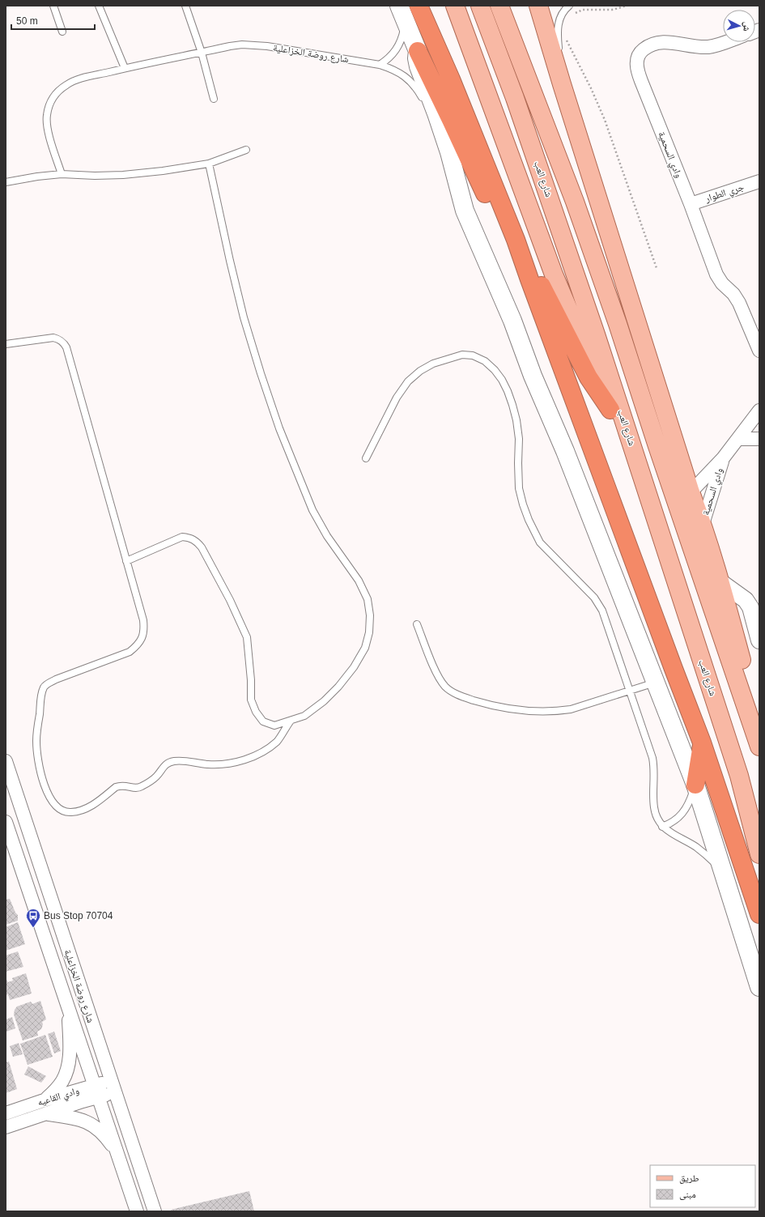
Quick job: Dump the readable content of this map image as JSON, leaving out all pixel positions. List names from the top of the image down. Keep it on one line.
{"streets":{"main road":["شارع العب"],"street":["شارع روضة الخزاعلية","وادي السحمية","جري الطوار","وادي القاعيه"]},"crossings":[["شارع روضة الخزاعلية","وادي القاعيه"],["وادي السحمية","جري الطوار"]],"places":{"bus stop":["Bus Stop 70704"]},"legend":["طريق","مبنى"],"scale_bar":"50 m","north":"right"}
